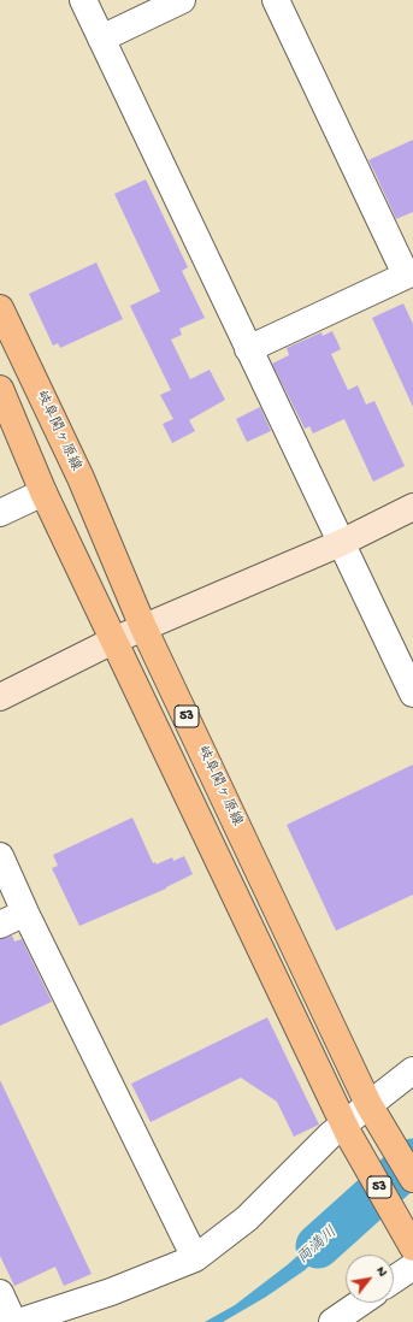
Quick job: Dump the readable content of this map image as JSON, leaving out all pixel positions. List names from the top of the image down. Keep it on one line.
{"streets":{"main road":["岐阜関ヶ原線","53"]},"water":["両満川"],"north":"top right"}
